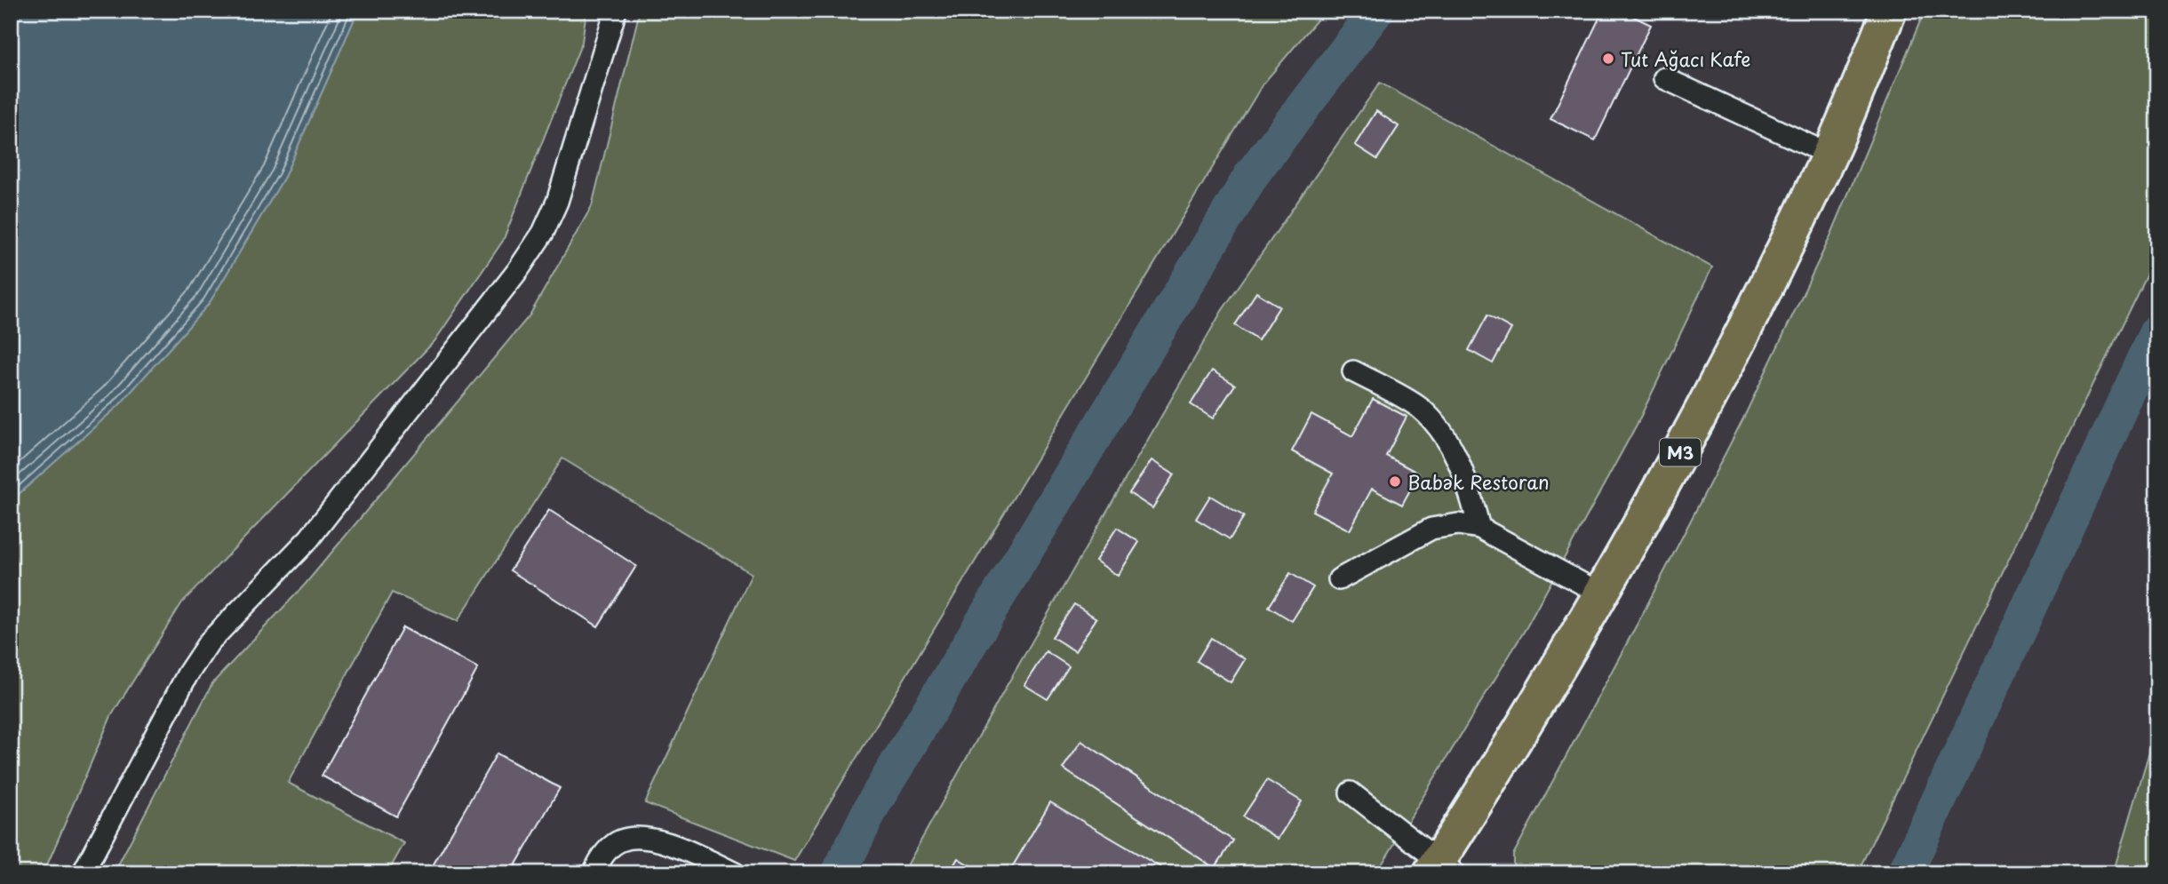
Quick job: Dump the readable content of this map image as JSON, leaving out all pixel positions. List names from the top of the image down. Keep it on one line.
{"streets":{"main road":["M3"]},"places":["Tut Ağacı Kafe","Babək Restoran"]}
